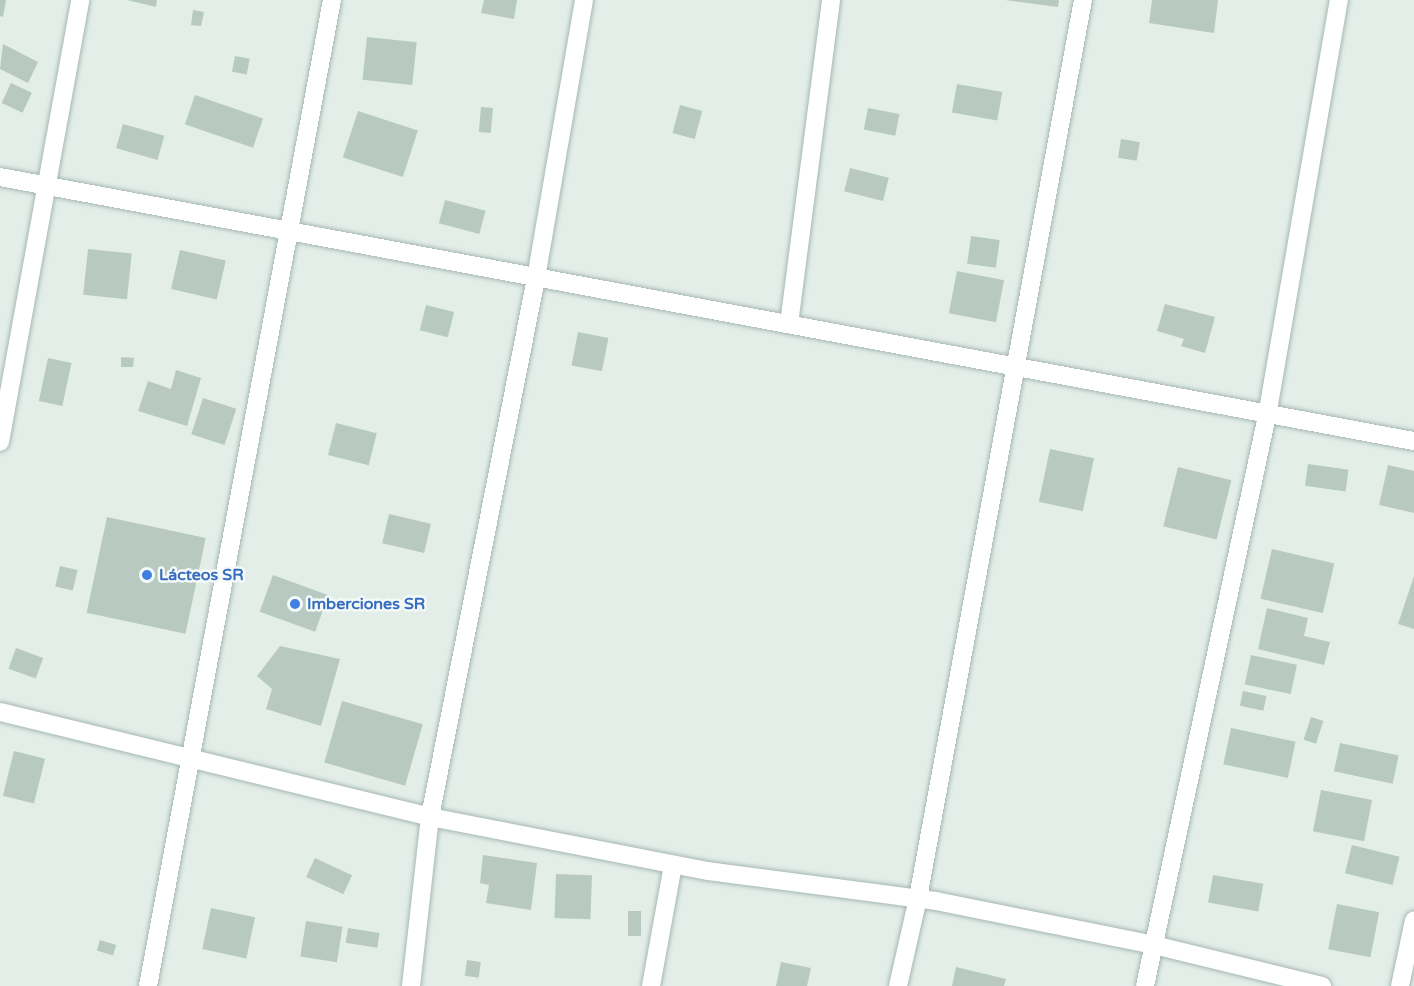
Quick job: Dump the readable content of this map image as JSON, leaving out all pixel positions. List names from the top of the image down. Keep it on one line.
{"places":["Lácteos SR","Imberciones SR"]}
